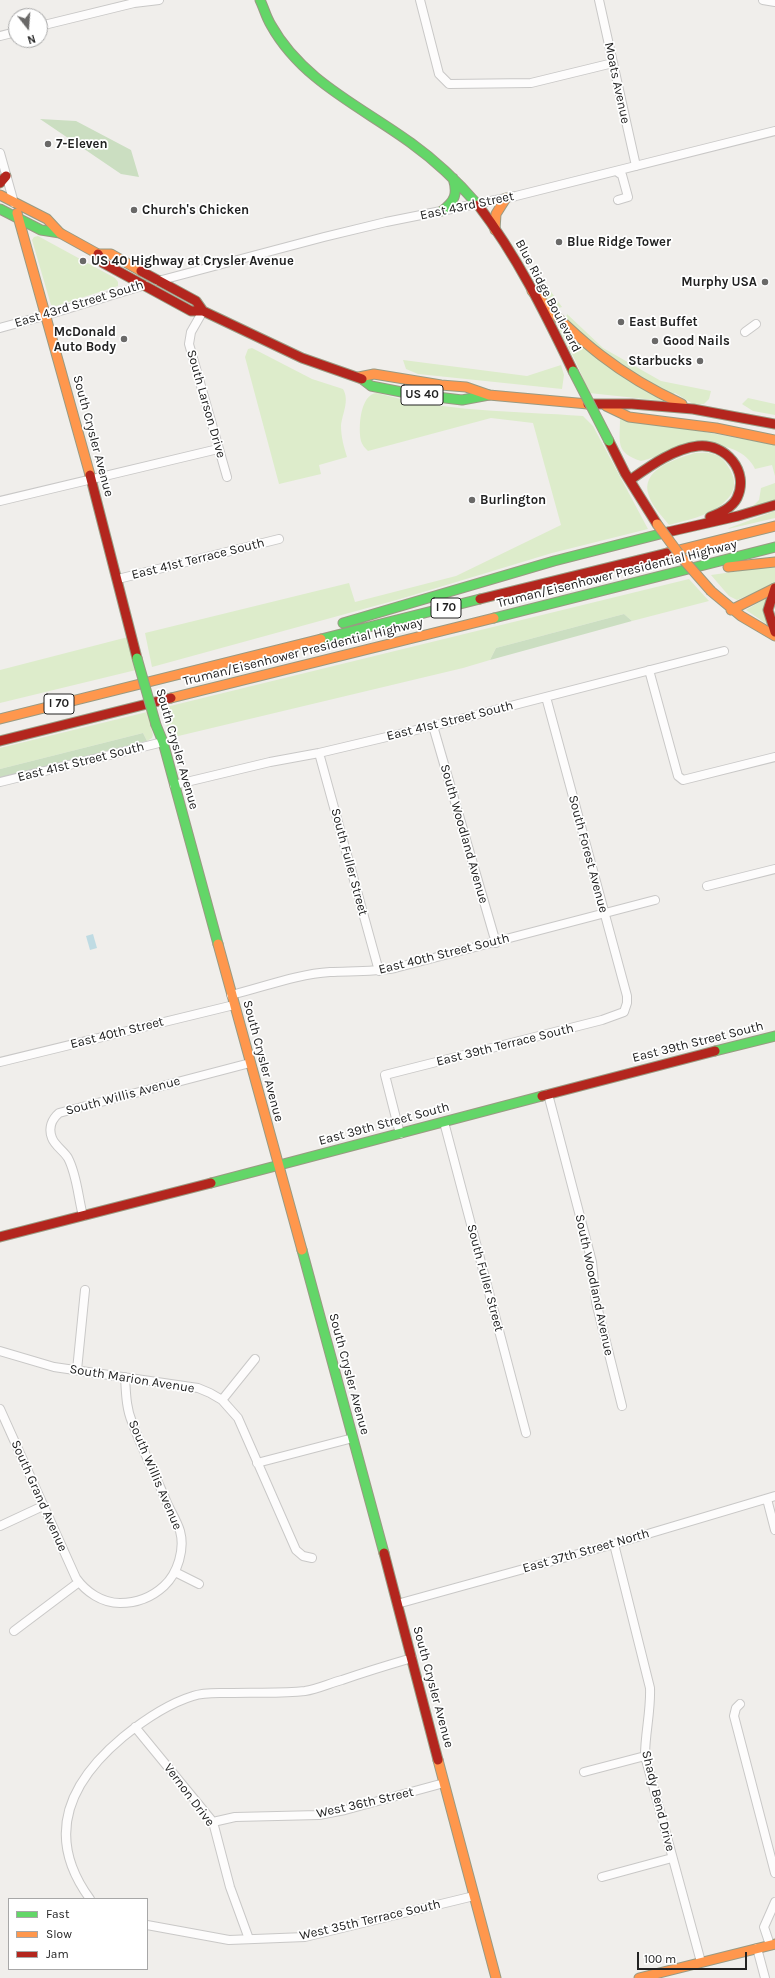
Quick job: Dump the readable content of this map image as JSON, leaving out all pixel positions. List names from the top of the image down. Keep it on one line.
{"streets":{"main road":["Blue Ridge Boulevard","US 40","South Crysler Avenue","Truman/Eisenhower Presidential Highway","I 70","East 39th Street South"],"street":["Moats Avenue","East 43rd Street","East 43rd Street South","South Larson Drive","East 41st Terrace South","East 41st Street South","South Woodland Avenue","South Forest Avenue","South Fuller Street","East 40th Street South","East 40th Street","East 39th Terrace South","South Willis Avenue","South Marion Avenue","South Grand Avenue","East 37th Street North","Vernon Drive","Shady Bend Drive","West 36th Street","West 35th Terrace South"]},"crossings":[["Moats Avenue","East 43rd Street"],["East 43rd Street","Blue Ridge Boulevard"],["East 43rd Street","East 43rd Street South"],["East 43rd Street","US 40"],["East 43rd Street South","US 40"],["East 43rd Street South","South Crysler Avenue"],["US 40","South Larson Drive"],["US 40","South Crysler Avenue"],["South Crysler Avenue","East 41st Terrace South"],["South Crysler Avenue","East 41st Street South"],["South Crysler Avenue","East 40th Street South"],["South Crysler Avenue","East 40th Street"],["South Crysler Avenue","East 39th Street South"],["South Crysler Avenue","South Willis Avenue"],["South Crysler Avenue","East 37th Street North"],["South Crysler Avenue","West 36th Street"],["South Crysler Avenue","West 35th Terrace South"],["East 41st Street South","South Woodland Avenue"],["East 41st Street South","South Forest Avenue"],["East 41st Street South","South Fuller Street"],["South Woodland Avenue","East 40th Street South"],["South Woodland Avenue","East 39th Street South"],["South Forest Avenue","East 40th Street South"],["South Forest Avenue","East 39th Terrace South"],["South Fuller Street","East 40th Street South"],["South Fuller Street","East 39th Street South"],["East 39th Street South","East 39th Terrace South"],["East 39th Street South","South Willis Avenue"],["South Willis Avenue","South Marion Avenue"],["East 37th Street North","Shady Bend Drive"],["Vernon Drive","West 36th Street"],["Vernon Drive","West 35th Terrace South"]],"places":["7-Eleven","Church's Chicken","Blue Ridge Tower","US 40 Highway at Crysler Avenue","Murphy USA","East Buffet","McDonald Auto Body","Good Nails","Starbucks","Burlington"],"legend":["Fast","Slow","Jam"],"scale_bar":"100 m","north":"bottom"}
